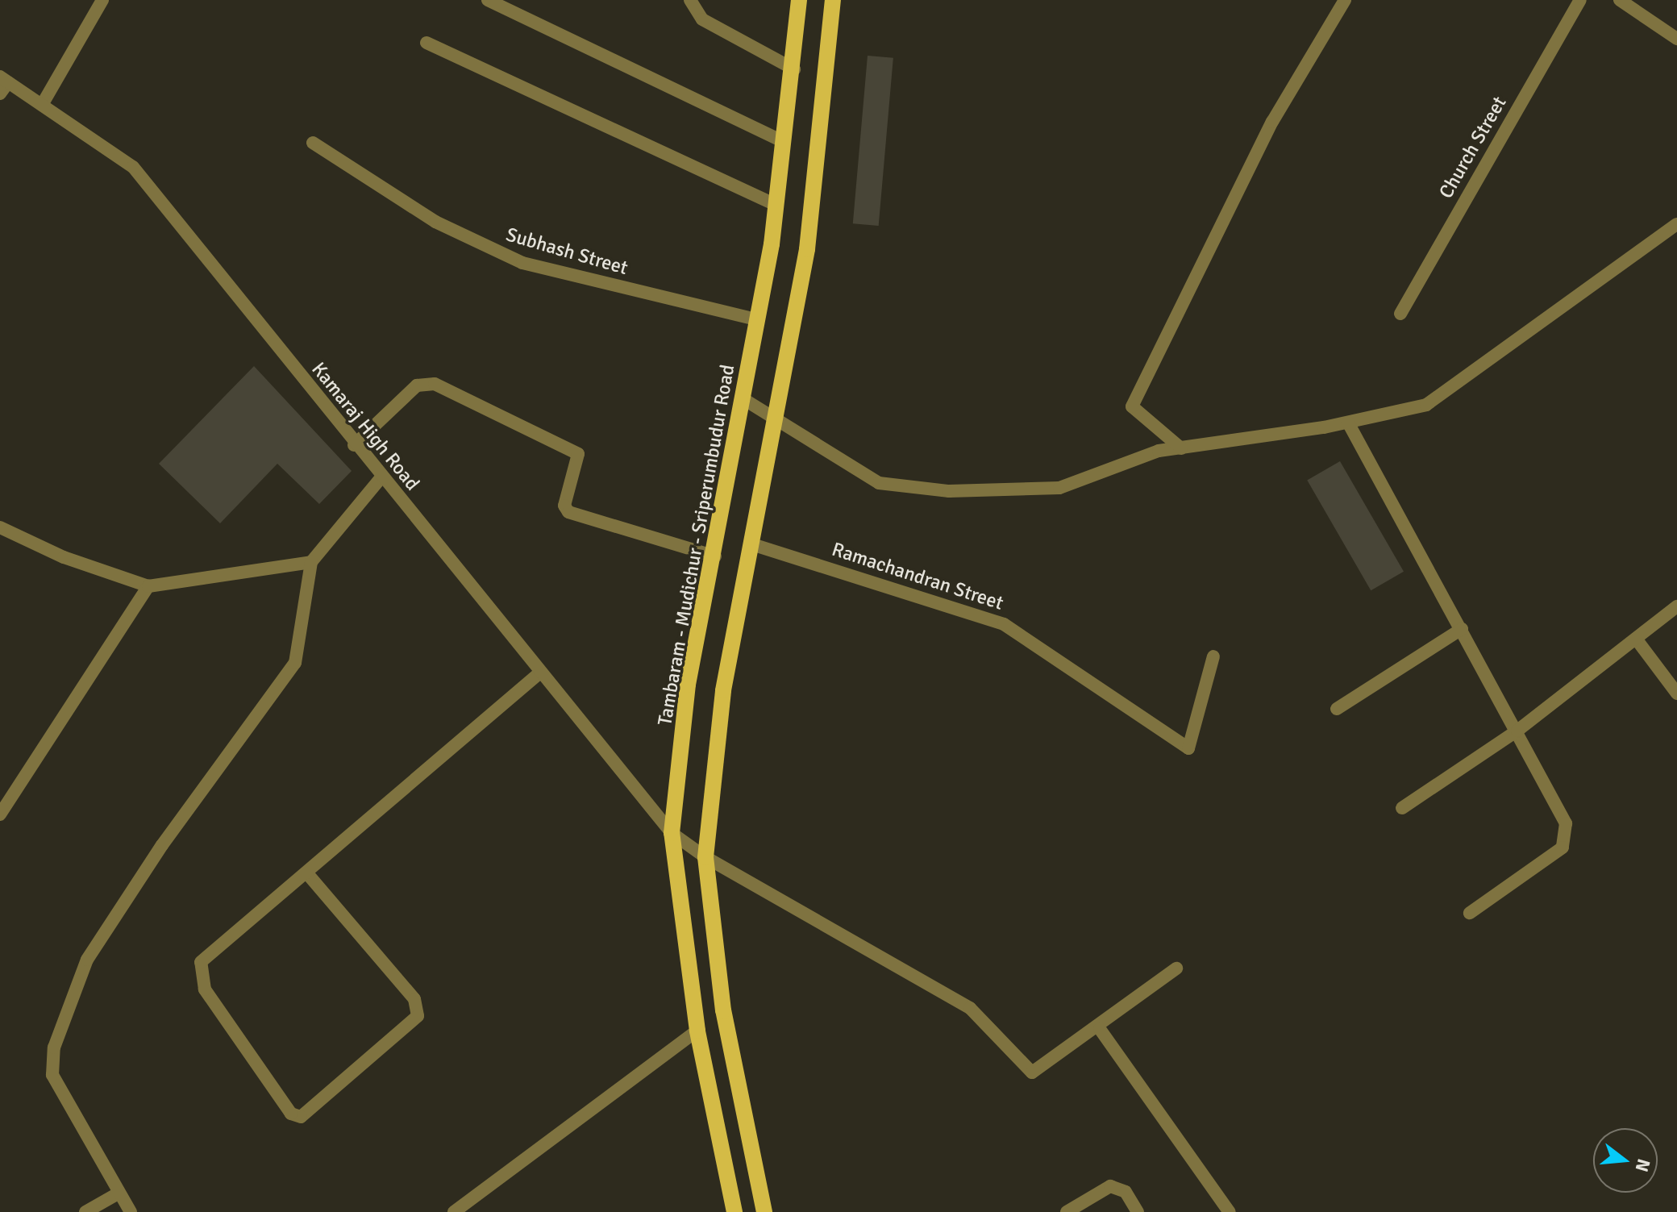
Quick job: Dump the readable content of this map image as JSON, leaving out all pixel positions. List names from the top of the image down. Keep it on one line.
{"streets":{"main road":["Tambaram - Mudichur - Sriperumbudur Road"],"street":["Church Street","Subhash Street","Kamaraj High Road","Ramachandran Street"]},"crossings":[["Subhash Street","Tambaram - Mudichur - Sriperumbudur Road"],["Kamaraj High Road","Tambaram - Mudichur - Sriperumbudur Road"]],"north":"right"}
